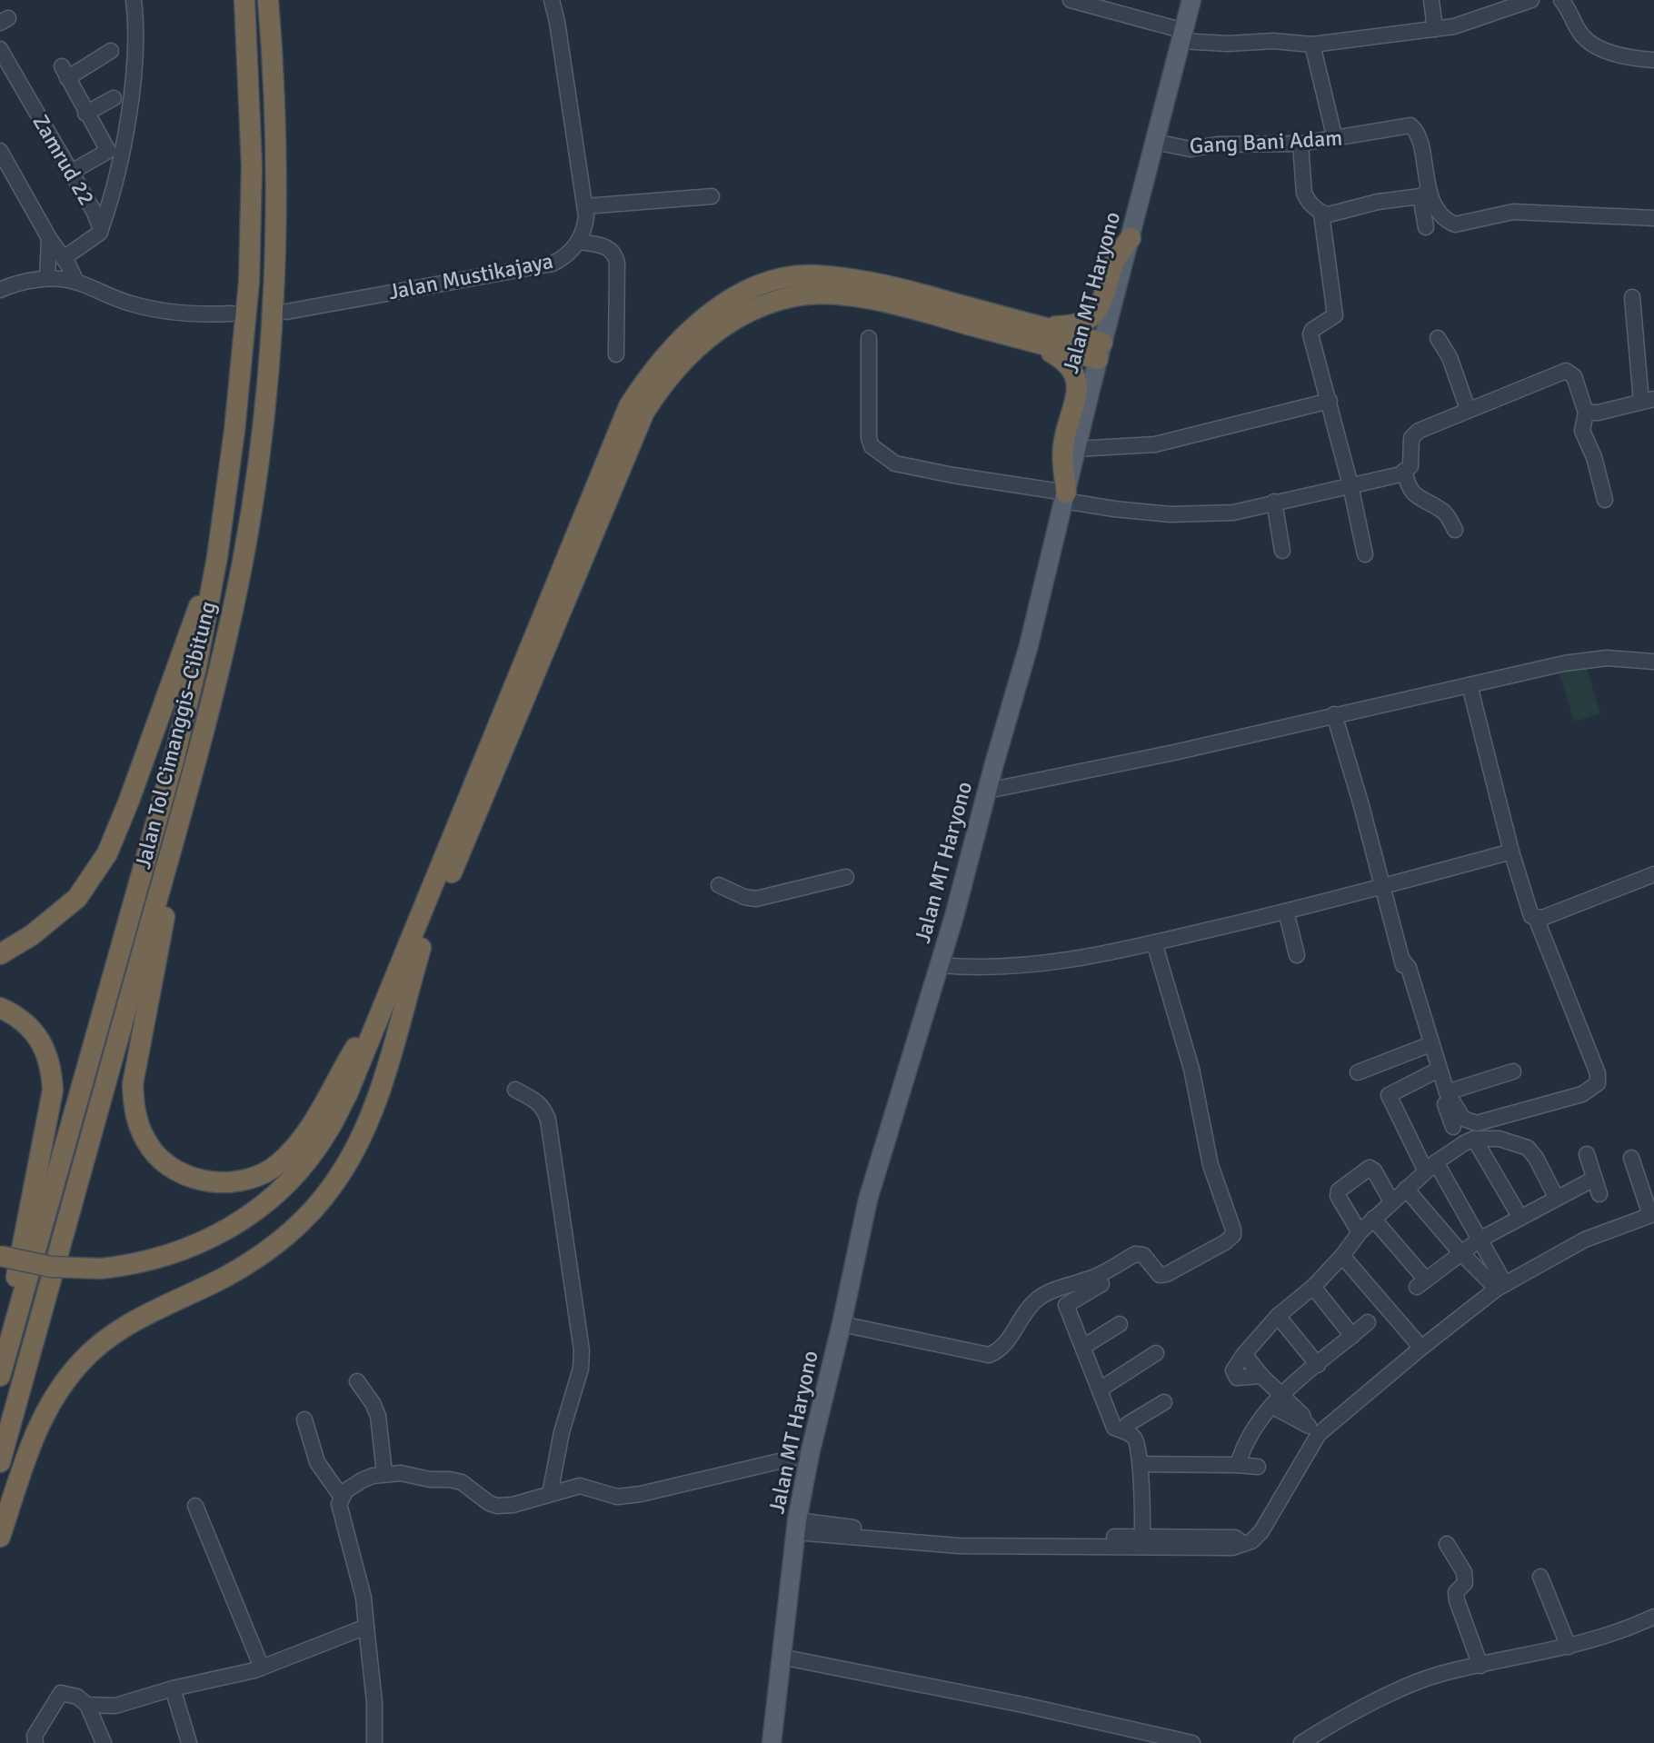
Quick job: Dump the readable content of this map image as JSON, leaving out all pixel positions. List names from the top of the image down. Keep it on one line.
{"streets":{"highway":["Jalan Tol Cimanggis–Cibitung"],"main road":["Jalan MT Haryono"],"street":["Gang Bani Adam","Zamrud 22","Jalan Mustikajaya"]},"crossings":[["Gang Bani Adam","Jalan MT Haryono"]]}
